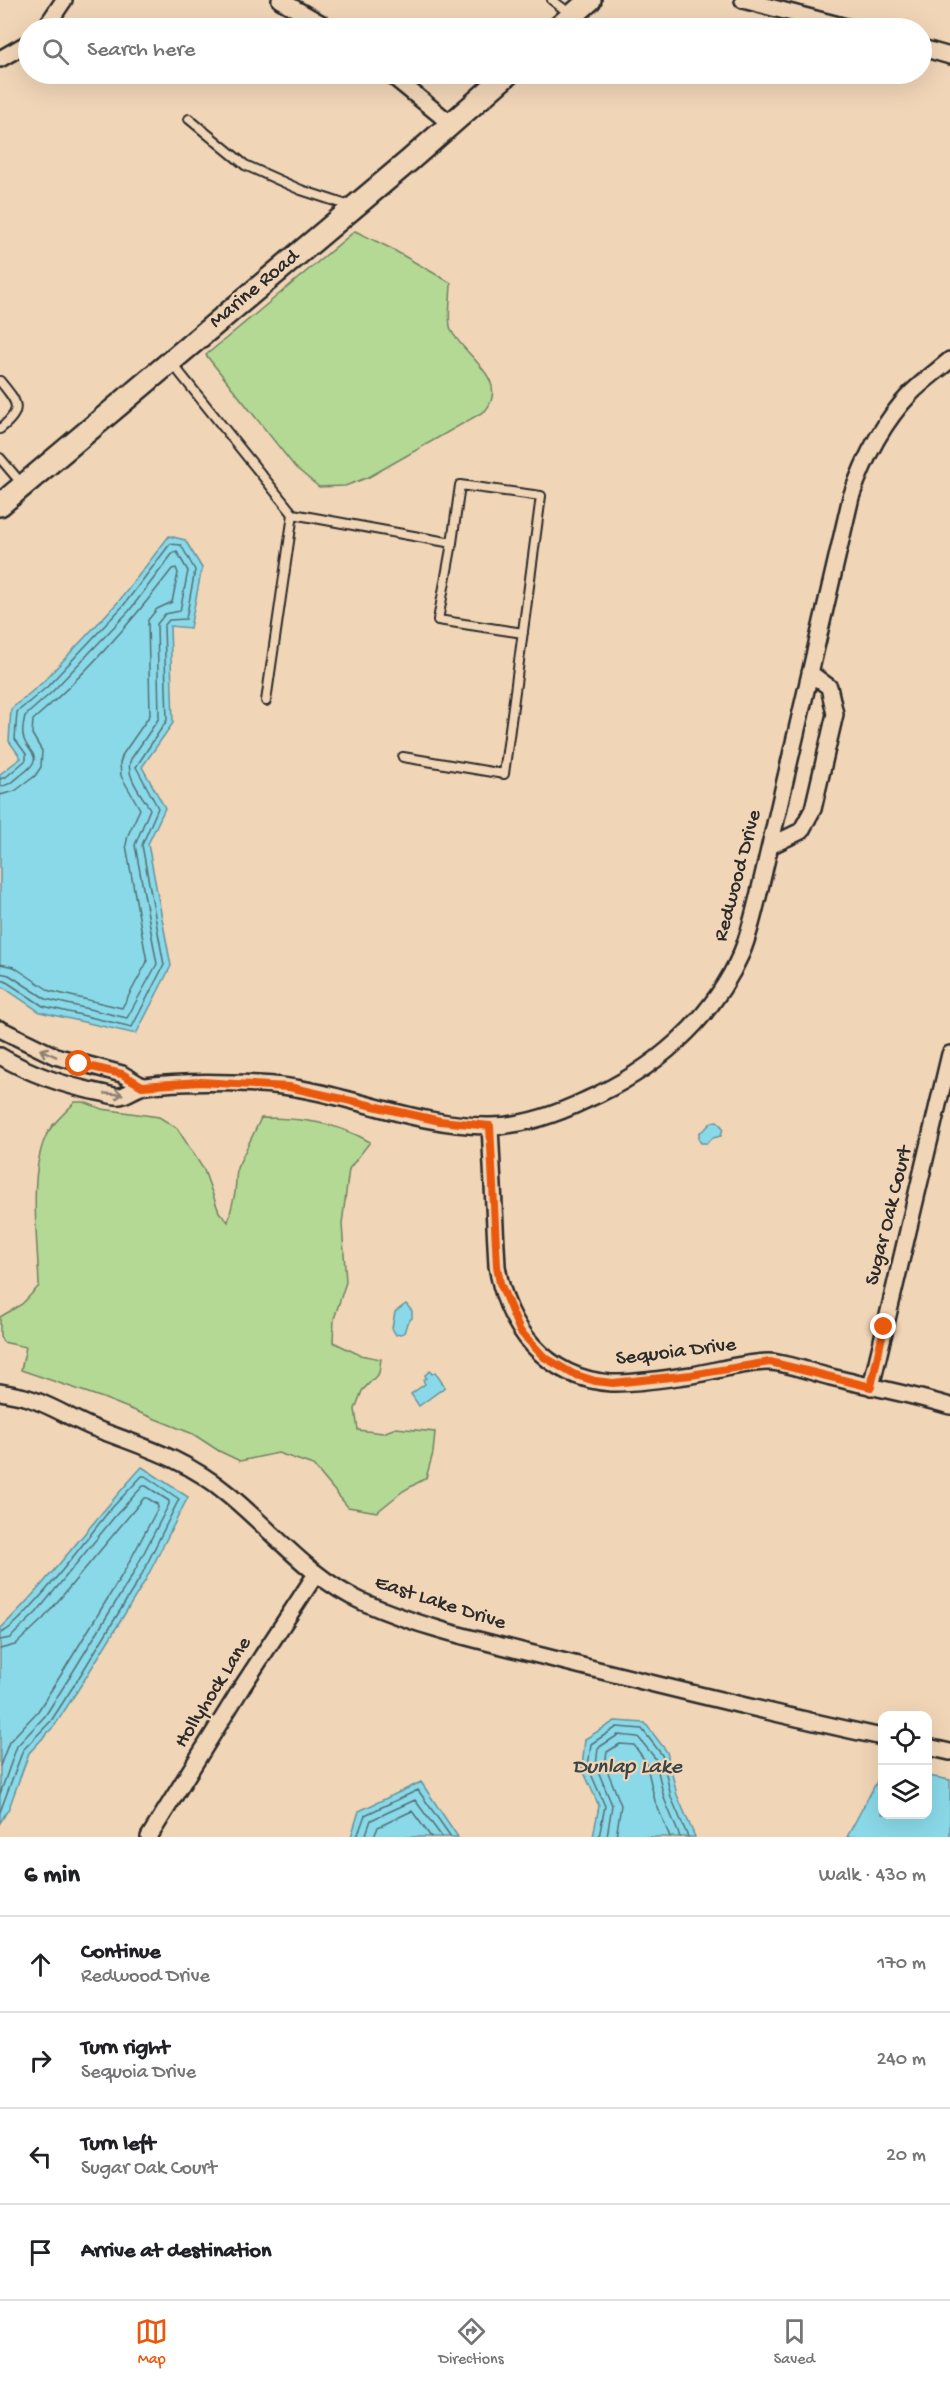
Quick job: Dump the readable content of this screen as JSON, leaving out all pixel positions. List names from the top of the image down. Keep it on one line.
{"streets":{"main road":["Marine Road"],"street":["Redwood Drive","Sugar Oak Court","Sequoia Drive","East Lake Drive","Hollyhock Lane"]},"crossings":[["Redwood Drive","Sequoia Drive"],["Sugar Oak Court","Sequoia Drive"],["East Lake Drive","Hollyhock Lane"]],"water":["Dunlap Lake"],"page":{"search":"Search here","heading":["6 min","Walk · 430 m"],"list":[["Continue","Redwood Drive","170 m"],["Turn right","Sequoia Drive","240 m"],["Turn left","Sugar Oak Court","20 m"],"Arrive at destination"],"nav":["Map","Directions","Saved"]}}
